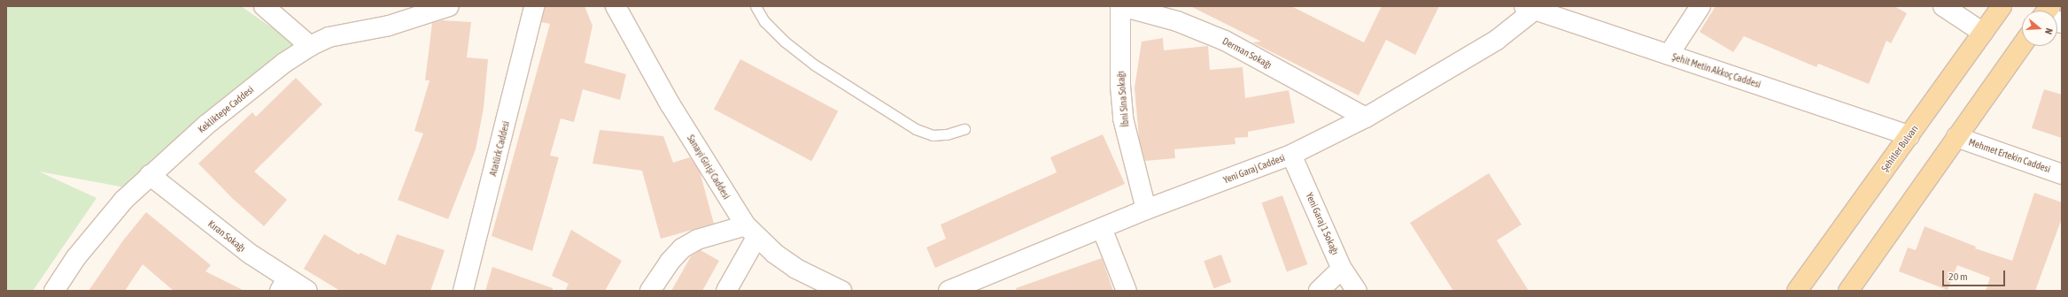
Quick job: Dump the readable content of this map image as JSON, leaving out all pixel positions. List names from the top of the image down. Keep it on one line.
{"streets":{"main road":["Şehitler Bulvarı"],"street":["Derman Sokağı","Şehit Metin Akkoç Caddesi","İbni Sina Sokağı","Kekliktepe Caddesi","Atatürk Caddesi","Mehmet Ertekin Caddesi","Sanayi Girişi Caddesi","Yeni Garaj Caddesi","Yeni Garaj 1 Sokağı","Kıran Sokağı"]},"crossings":[["Derman Sokağı","İbni Sina Sokağı"],["Derman Sokağı","Yeni Garaj Caddesi"],["Şehit Metin Akkoç Caddesi","Şehitler Bulvarı"],["Şehit Metin Akkoç Caddesi","Yeni Garaj Caddesi"],["İbni Sina Sokağı","Yeni Garaj Caddesi"],["Kekliktepe Caddesi","Kıran Sokağı"],["Yeni Garaj Caddesi","Yeni Garaj 1 Sokağı"]],"scale_bar":"20 m","north":"right"}
